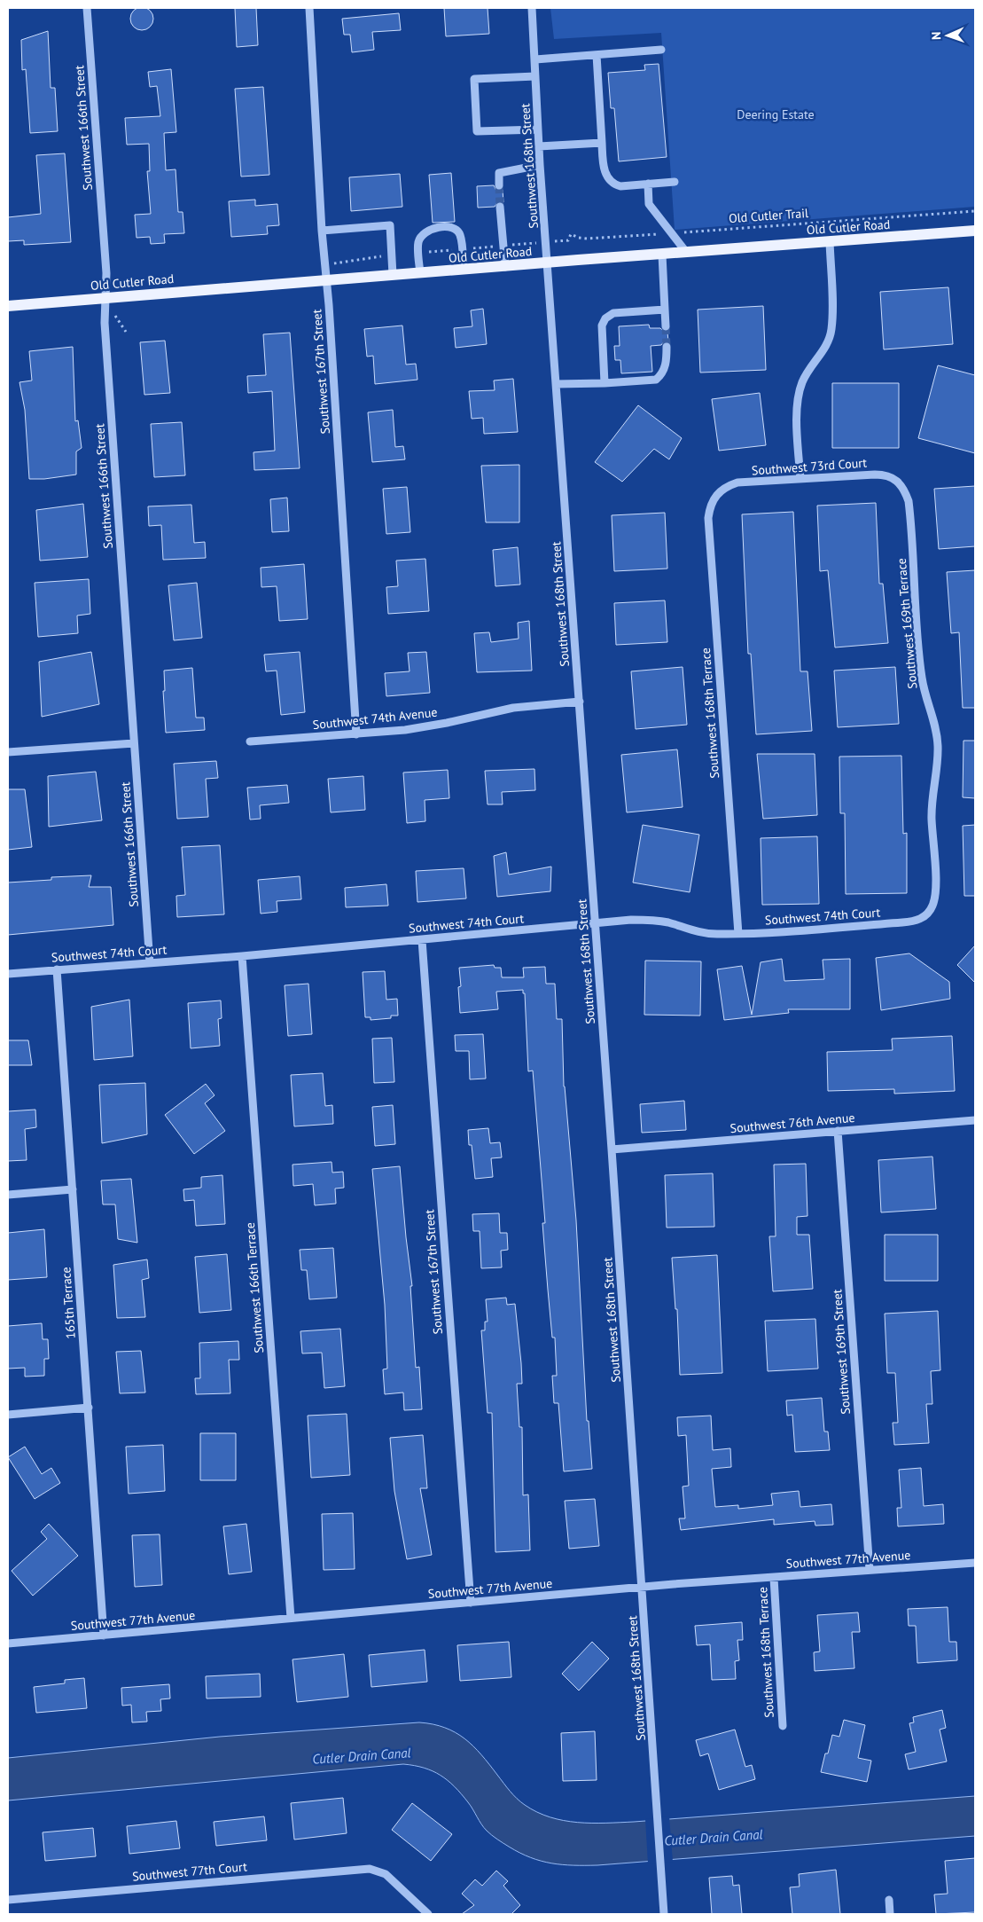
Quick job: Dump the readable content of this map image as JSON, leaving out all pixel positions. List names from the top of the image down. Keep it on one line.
{"streets":{"main road":["Old Cutler Road"],"street":["Southwest 166th Street","Southwest 168th Street","Southwest 167th Street","Southwest 73rd Court","Southwest 169th Terrace","Southwest 168th Terrace","Southwest 74th Avenue","Southwest 74th Court","Southwest 76th Avenue","Southwest 166th Terrace","165th Terrace","Southwest 169th Street","Southwest 77th Avenue","Southwest 77th Court"],"path":["Old Cutler Trail"]},"crossings":[["Southwest 166th Street","Old Cutler Road"],["Southwest 166th Street","Southwest 74th Court"],["Southwest 168th Street","Old Cutler Road"],["Southwest 168th Street","Southwest 74th Avenue"],["Southwest 168th Street","Southwest 74th Court"],["Southwest 168th Street","Southwest 76th Avenue"],["Southwest 168th Street","Southwest 77th Avenue"],["Old Cutler Road","Southwest 167th Street"],["Southwest 167th Street","Southwest 74th Avenue"],["Southwest 167th Street","Southwest 74th Court"],["Southwest 167th Street","Southwest 77th Avenue"],["Southwest 73rd Court","Southwest 169th Terrace"],["Southwest 73rd Court","Southwest 168th Terrace"],["Southwest 169th Terrace","Southwest 74th Court"],["Southwest 168th Terrace","Southwest 74th Court"],["Southwest 168th Terrace","Southwest 77th Avenue"],["Southwest 74th Court","Southwest 166th Terrace"],["Southwest 74th Court","165th Terrace"],["Southwest 76th Avenue","Southwest 169th Street"],["Southwest 166th Terrace","Southwest 77th Avenue"],["165th Terrace","Southwest 77th Avenue"],["Southwest 169th Street","Southwest 77th Avenue"]],"water":["Cutler Drain Canal"],"parks":["Deering Estate"],"north":"left"}
